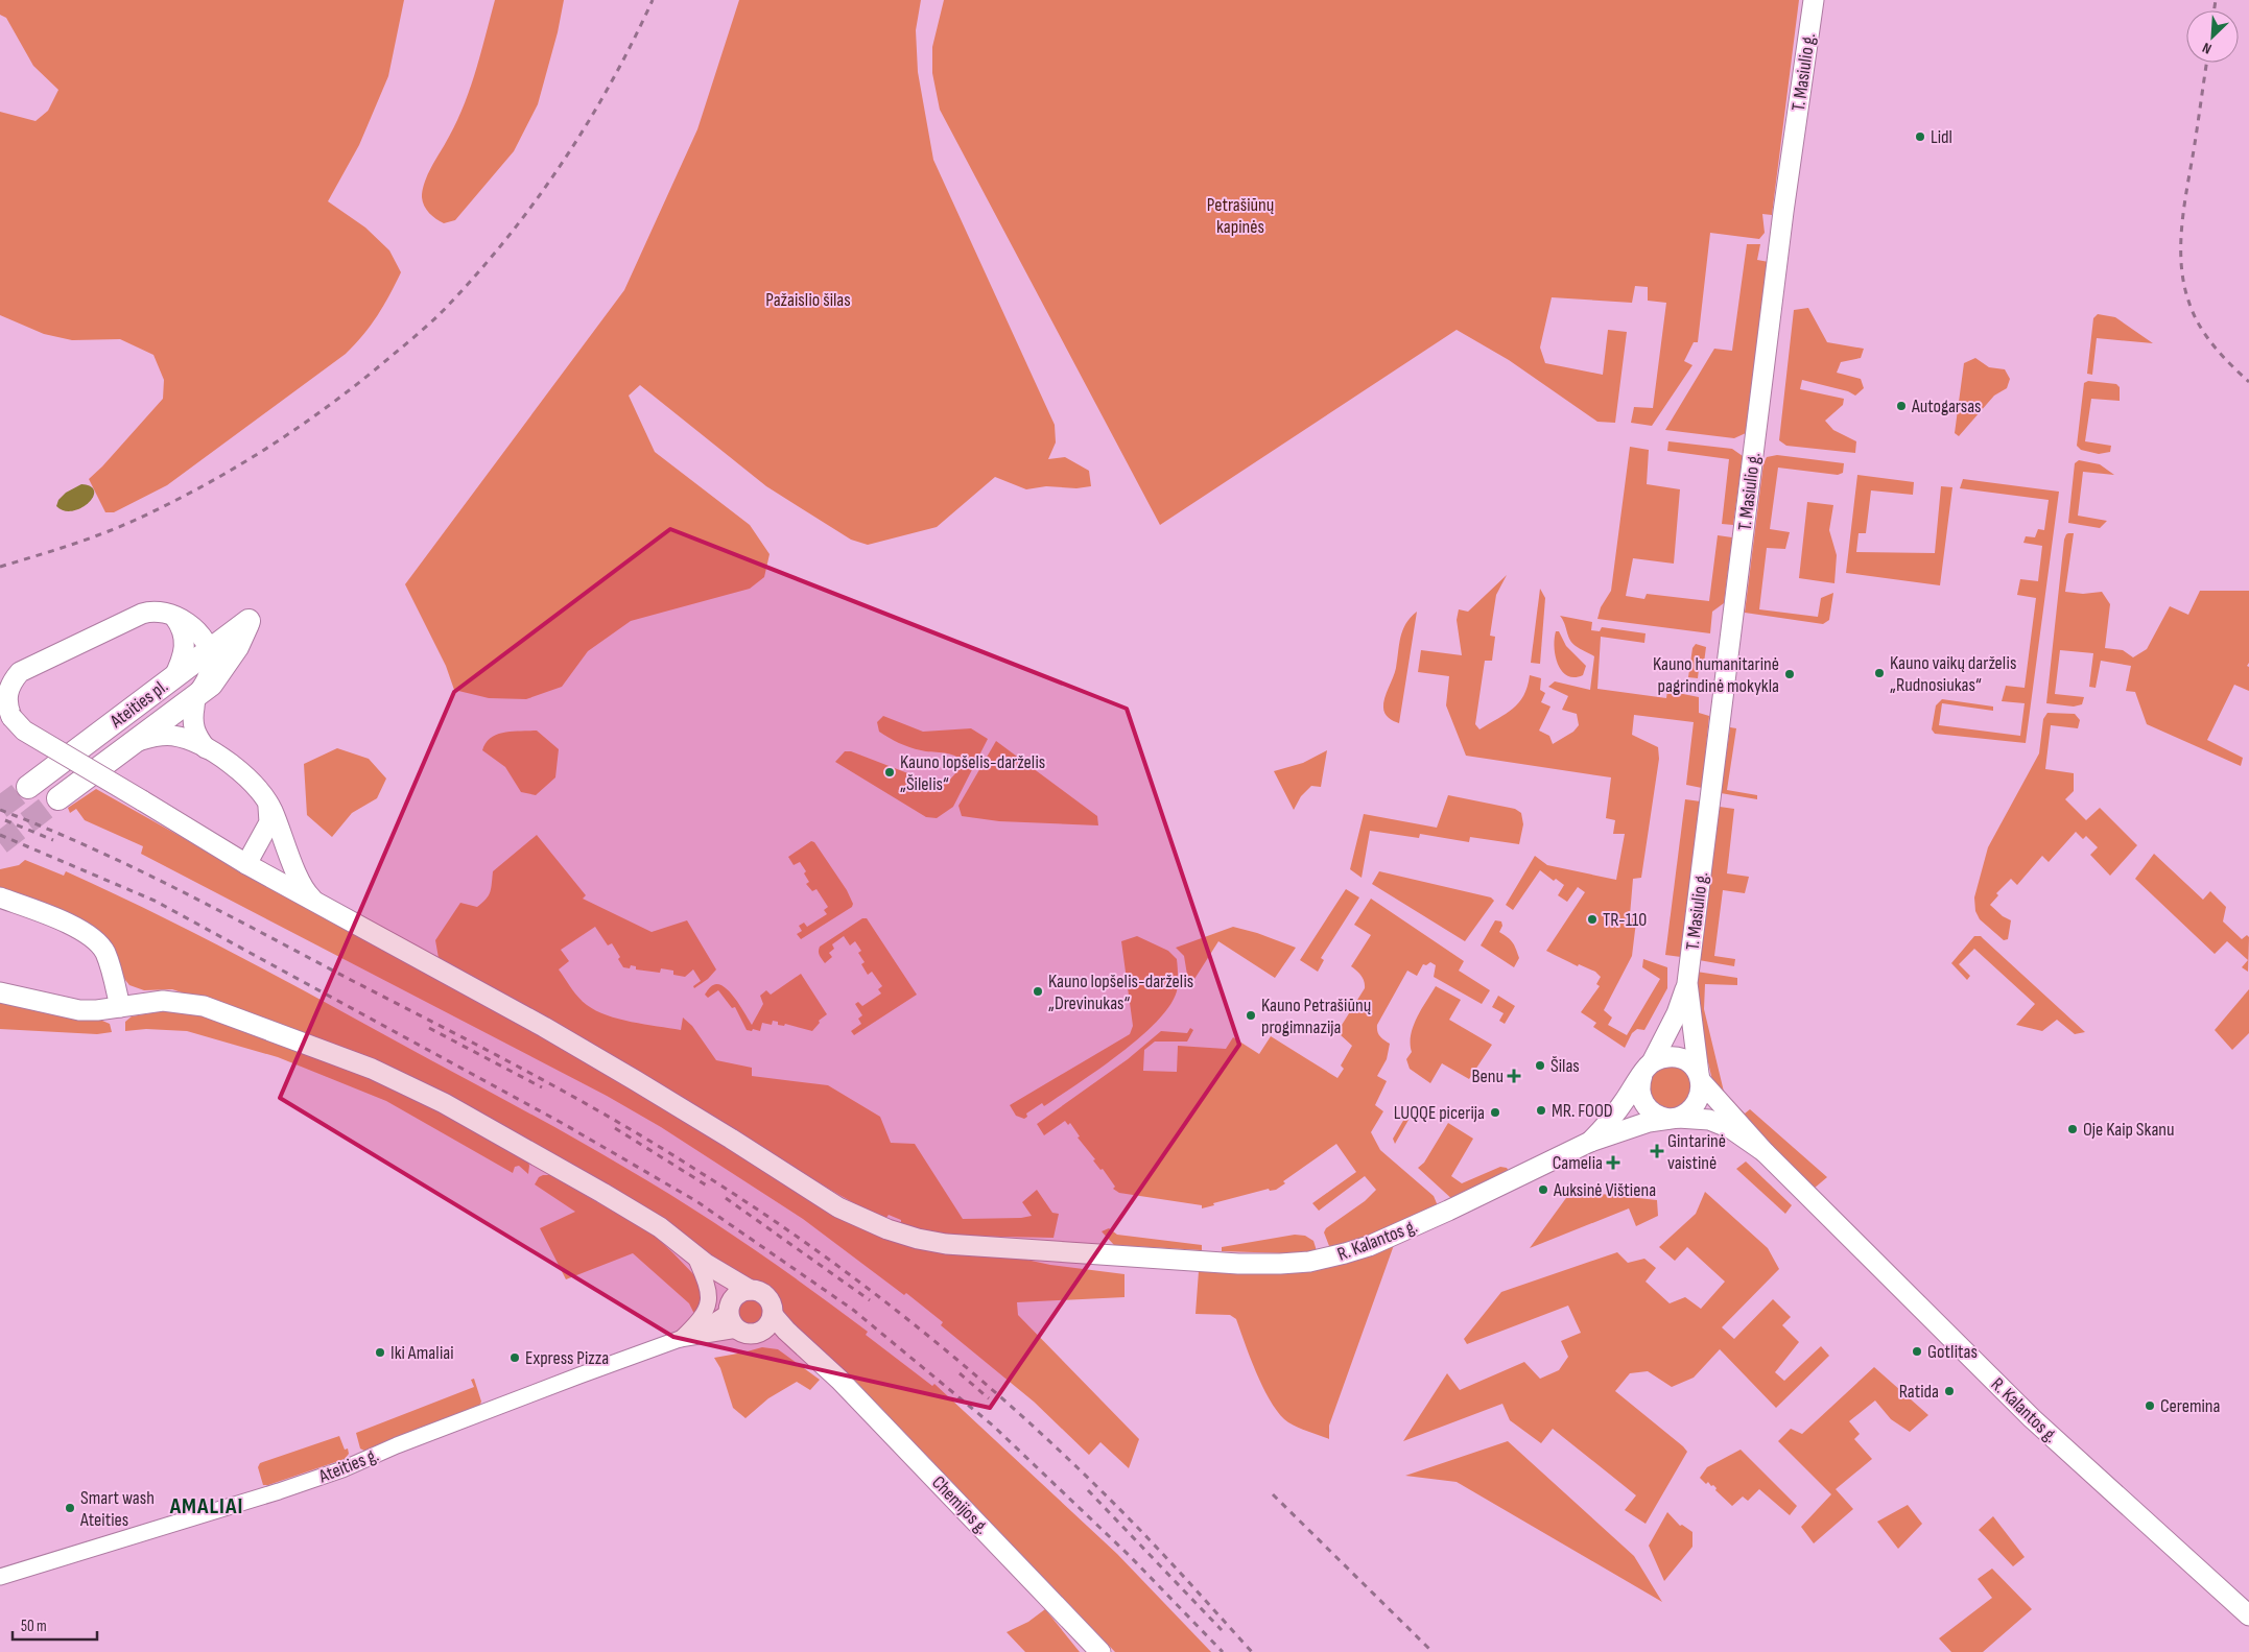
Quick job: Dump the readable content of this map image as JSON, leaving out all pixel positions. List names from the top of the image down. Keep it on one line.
{"streets":{"highway":["Ateities pl."],"main road":["T. Masiulio g.","R. Kalantos g.","Chemijos g."],"street":["Ateities g."]},"crossings":[["T. Masiulio g.","R. Kalantos g."],["Ateities g.","Chemijos g."]],"districts":["AMALIAI"],"parks":["Petrašiūnų kapinės","Pažaislio šilas"],"places":{"other":["Lidl","Autogarsas","Kauno vaikų darželis „Rudnosiukas“","Kauno humanitarinė pagrindinė mokykla","Kauno lopšelis-darželis „Šilelis“","TR-110","Kauno lopšelis-darželis „Drevinukas“","Kauno Petrašiūnų progimnazija","Šilas","MR. FOOD","LUQQE picerija","Oje Kaip Skanu","Auksinė Vištiena","Gotlitas","Iki Amaliai","Express Pizza","Ratida","Ceremina","Smart wash Ateities"],"health":["Benu","Gintarinė vaistinė","Camelia"]},"scale_bar":"50 m","north":"bottom left"}
